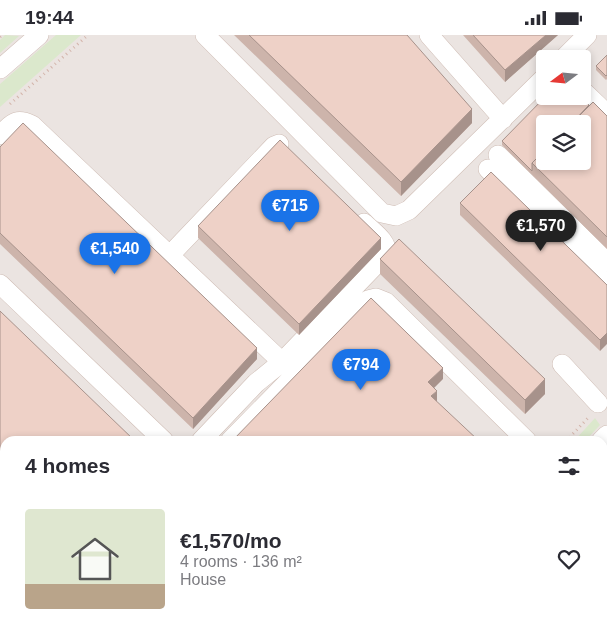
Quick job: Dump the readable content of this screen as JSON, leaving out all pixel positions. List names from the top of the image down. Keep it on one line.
{"north":"left","page":{"status":"19:44","price":["€715","€1,570","€1,540","€794"],"heading":"4 homes","list":[{"name":"€1,570/mo","note":"4 rooms · 136 m² · House"}]}}
